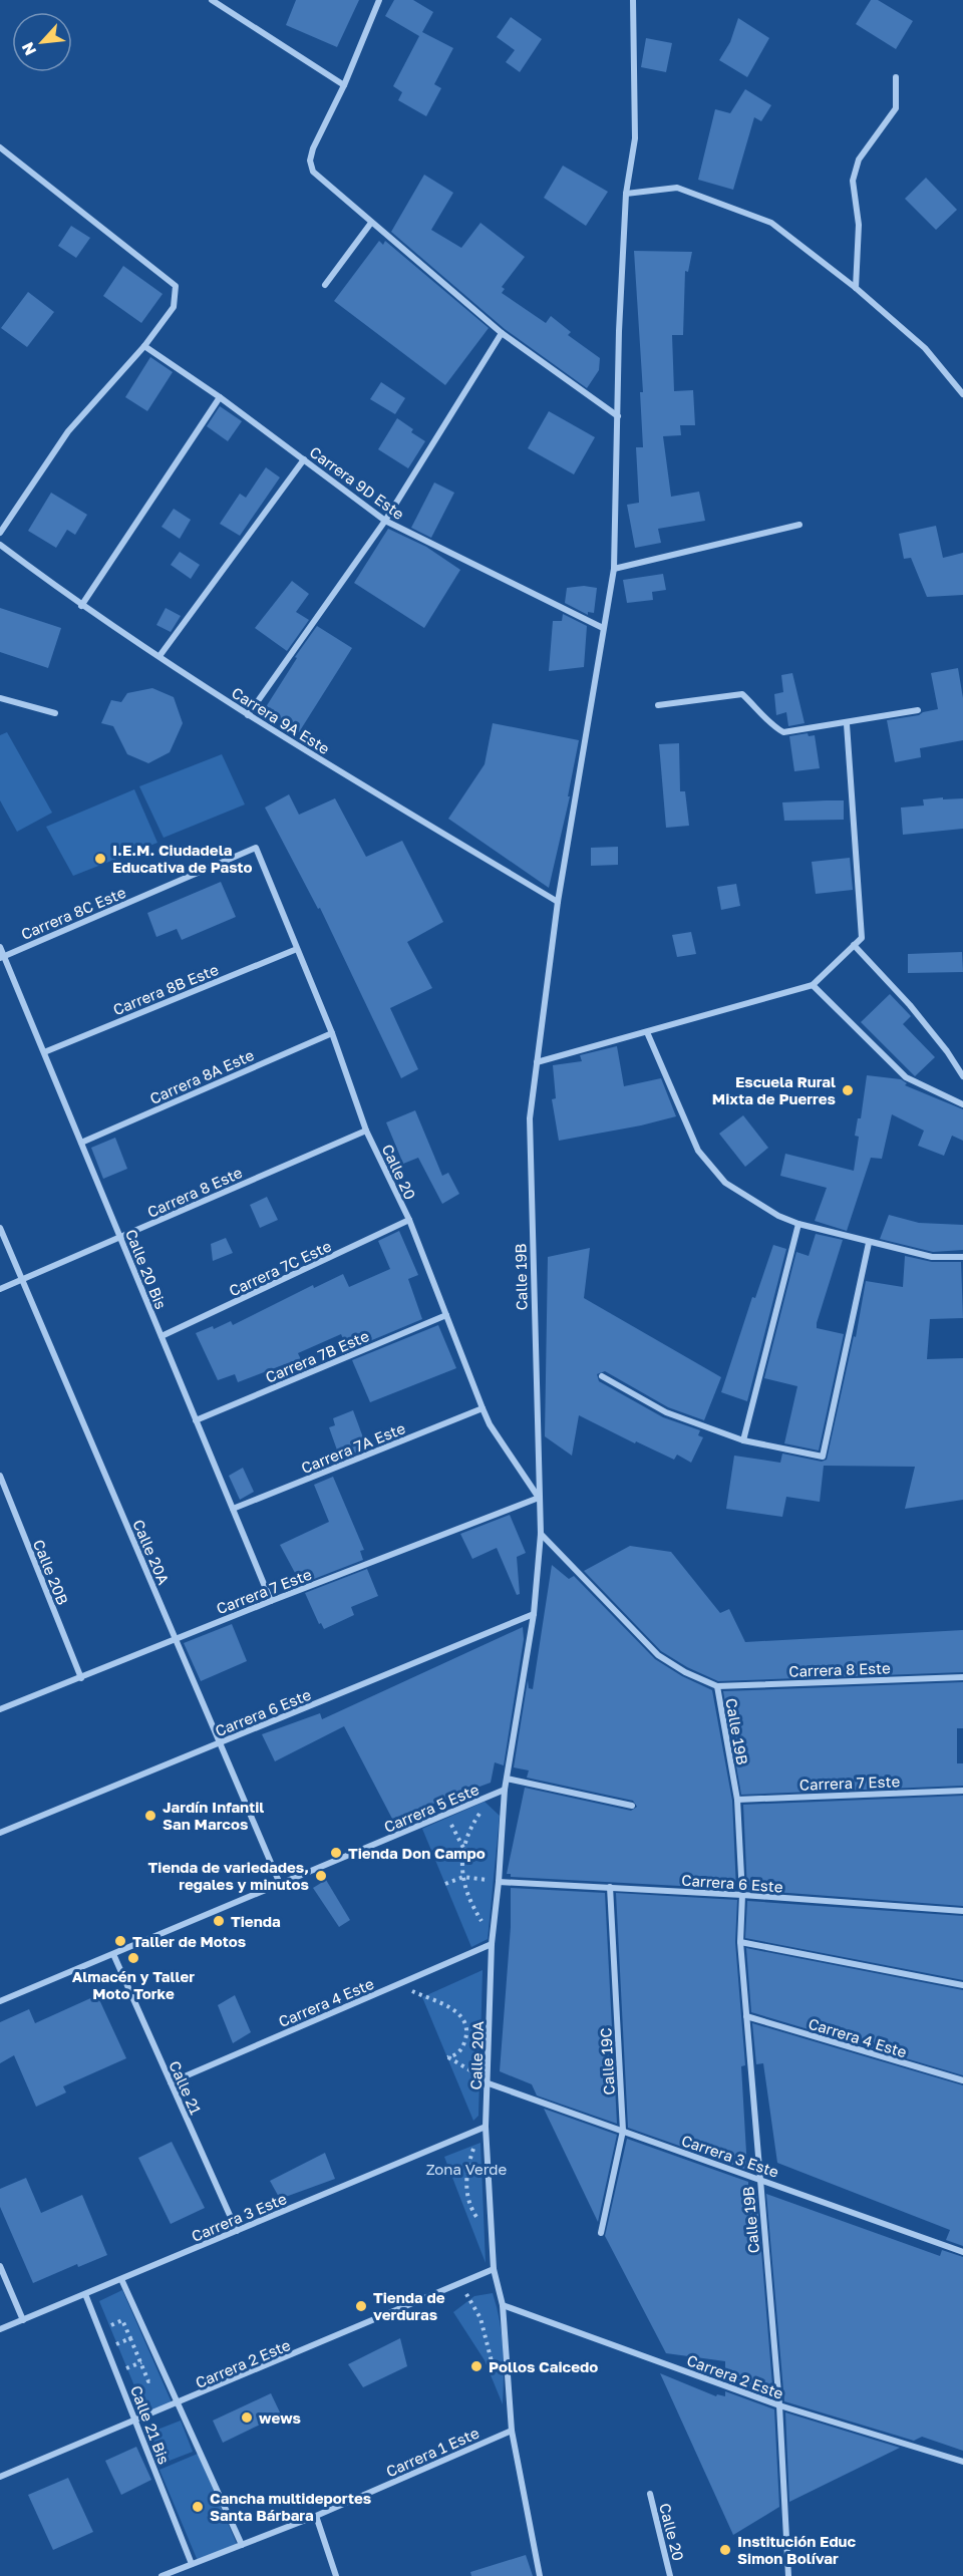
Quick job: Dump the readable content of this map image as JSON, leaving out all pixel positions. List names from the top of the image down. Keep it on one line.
{"streets":{"street":["Carrera 9D Este","Carrera 9A Este","Carrera 8C Este","Carrera 8B Este","Carrera 8A Este","Calle 20","Carrera 8 Este","Carrera 7C Este","Calle 20 Bis","Calle 19B","Carrera 7B Este","Carrera 7A Este","Calle 20A","Calle 20B","Carrera 7 Este","Carrera 6 Este","Carrera 5 Este","Carrera 4 Este","Calle 19C","Calle 21","Carrera 3 Este","Carrera 2 Este","Calle 21 Bis","Carrera 1 Este"]},"crossings":[["Carrera 9D Este","Calle 19B"],["Carrera 9A Este","Calle 19B"],["Carrera 8C Este","Calle 20"],["Carrera 8C Este","Calle 20 Bis"],["Carrera 8B Este","Calle 20"],["Carrera 8B Este","Calle 20 Bis"],["Carrera 8A Este","Calle 20"],["Carrera 8A Este","Calle 20 Bis"],["Calle 20","Carrera 8 Este"],["Calle 20","Carrera 7C Este"],["Calle 20","Calle 19B"],["Calle 20","Carrera 7B Este"],["Calle 20","Carrera 7A Este"],["Calle 20","Carrera 7 Este"],["Carrera 8 Este","Calle 20 Bis"],["Carrera 8 Este","Calle 19B"],["Carrera 8 Este","Calle 20A"],["Carrera 7C Este","Calle 20 Bis"],["Calle 20 Bis","Carrera 7B Este"],["Calle 20 Bis","Carrera 7A Este"],["Calle 20 Bis","Carrera 7 Este"],["Calle 19B","Calle 20A"],["Calle 19B","Carrera 7 Este"],["Calle 19B","Carrera 6 Este"],["Calle 19B","Carrera 4 Este"],["Calle 19B","Carrera 3 Este"],["Calle 19B","Carrera 2 Este"],["Calle 20A","Carrera 7 Este"],["Calle 20A","Carrera 6 Este"],["Calle 20A","Carrera 5 Este"],["Calle 20A","Carrera 4 Este"],["Calle 20A","Carrera 3 Este"],["Calle 20A","Carrera 2 Este"],["Calle 20A","Carrera 1 Este"],["Calle 20B","Carrera 7 Este"],["Carrera 6 Este","Calle 19C"],["Carrera 5 Este","Calle 21"],["Carrera 4 Este","Calle 21"],["Calle 19C","Carrera 3 Este"],["Calle 21","Carrera 3 Este"],["Carrera 3 Este","Calle 21 Bis"],["Carrera 2 Este","Calle 21 Bis"],["Calle 21 Bis","Carrera 1 Este"]],"parks":["Zona Verde"],"places":["I.E.M. Ciudadela Educativa de Pasto","Escuela Rural Mixta de Puerres","Jardín Infantil San Marcos","Tienda Don Campo","Tienda de variedades, regales y minutos","Tienda","Taller de Motos","Almacén y Taller Moto Torke","Tienda de verduras","Pollos Caicedo","wews","Cancha multideportes Santa Bárbara","Institución Educ Simon Bolívar"],"north":"bottom left"}
